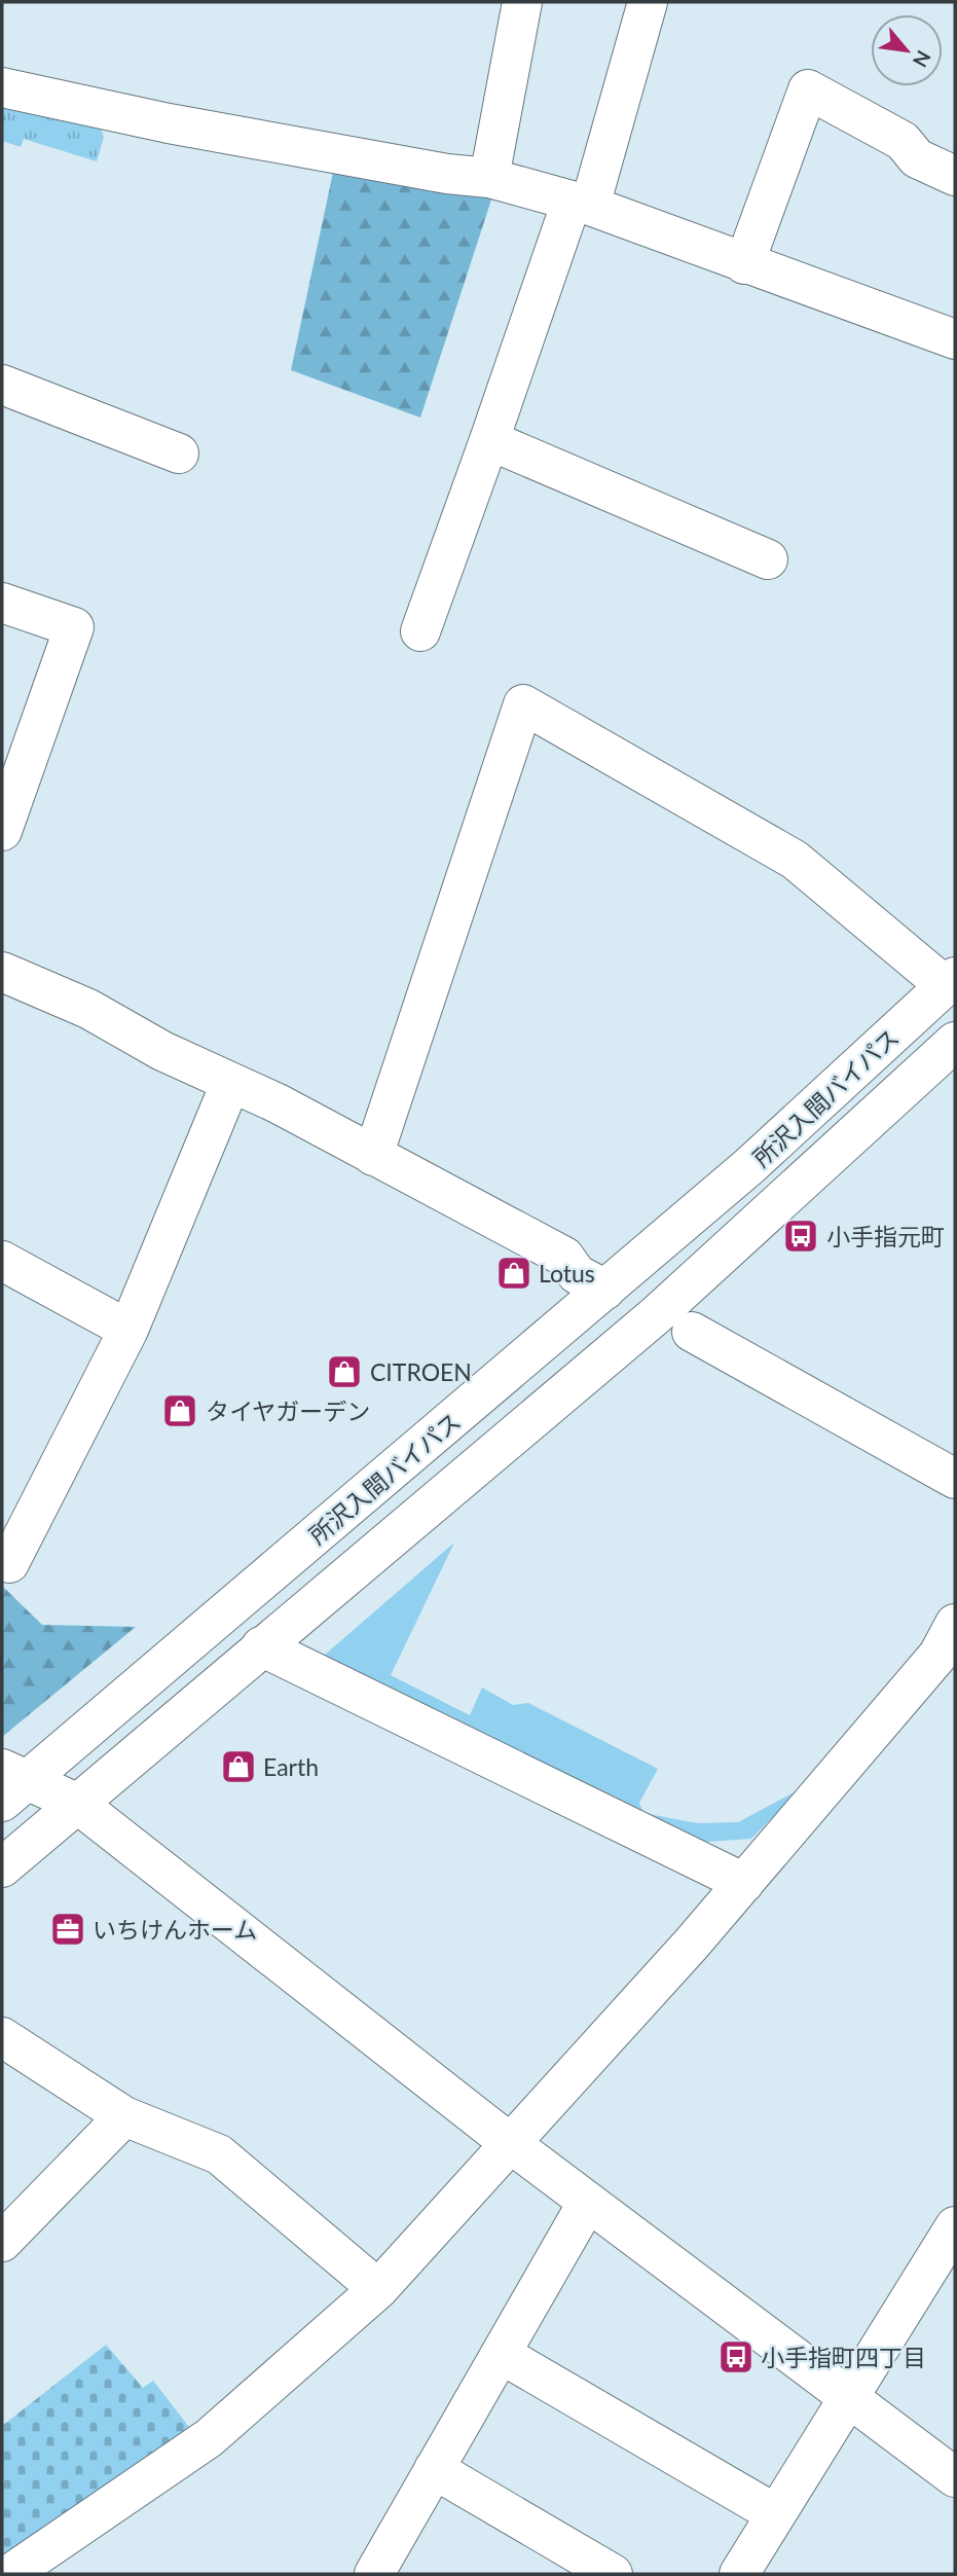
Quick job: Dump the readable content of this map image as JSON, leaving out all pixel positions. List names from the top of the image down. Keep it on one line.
{"streets":{"main road":["所沢入間バイパス"]},"places":{"bus stop":["小手指元町","小手指町四丁目"],"shop":["Lotus","CITROEN","タイヤガーデン","Earth"],"office":["いちけんホーム"]},"north":"bottom right"}
